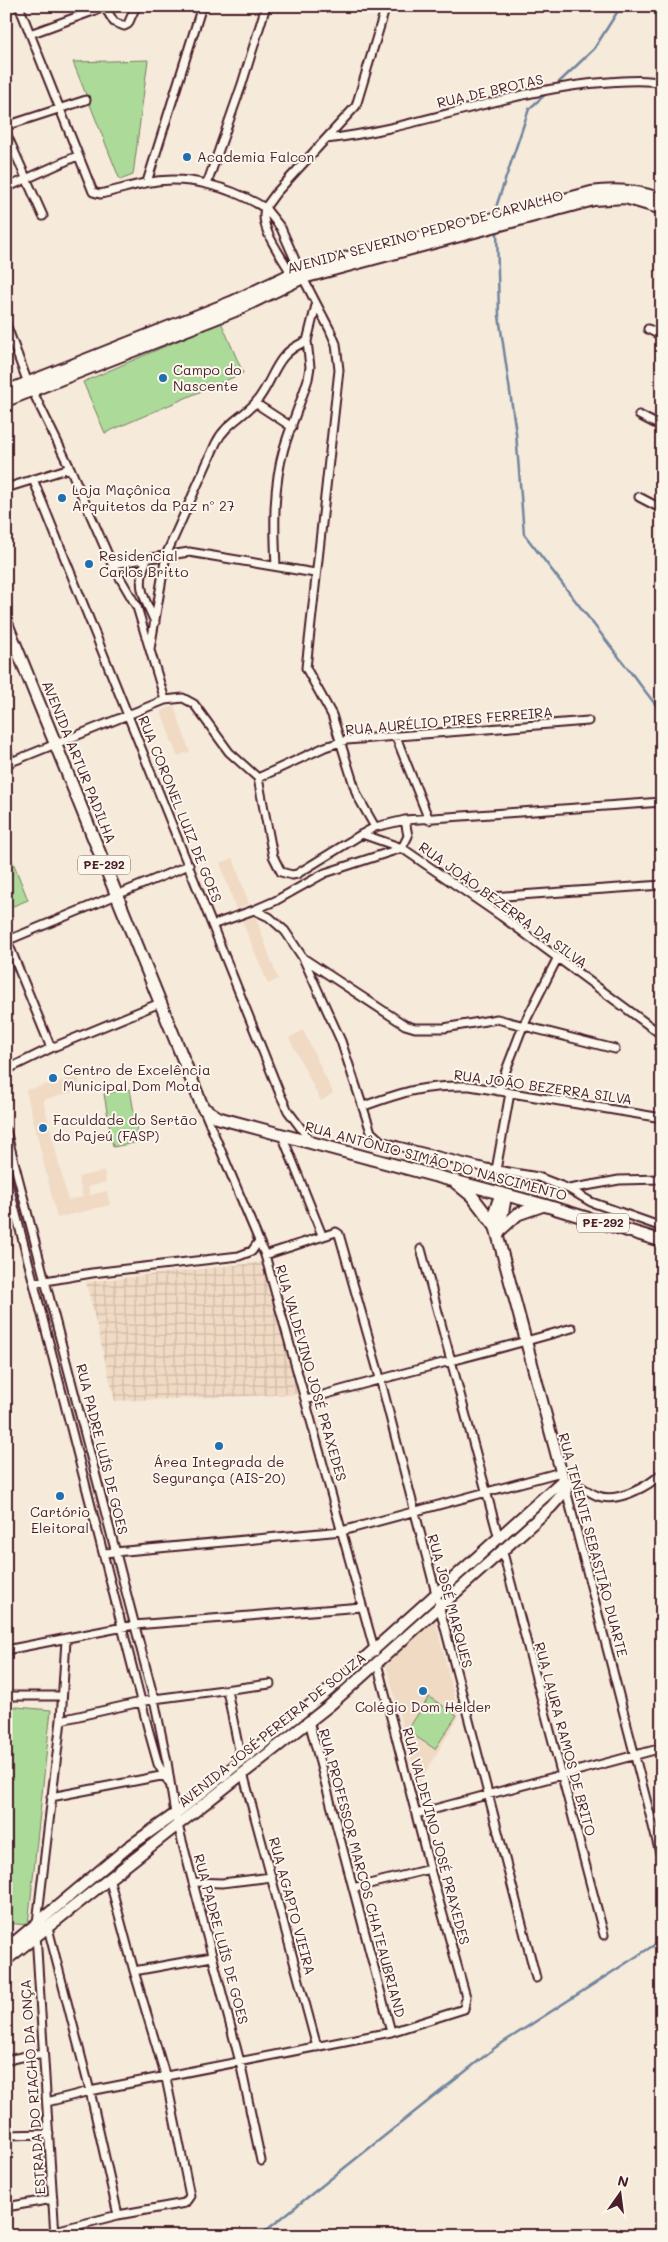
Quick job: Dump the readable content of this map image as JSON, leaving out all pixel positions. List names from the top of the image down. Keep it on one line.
{"streets":{"main road":["AVENIDA ARTUR PADILHA","PE-292","RUA ANTÔNIO SIMÃO DO NASCIMENTO"],"street":["RUA DE BROTAS","AVENIDA SEVERINO PEDRO DE CARVALHO","RUA AURÉLIO PIRES FERREIRA","RUA CORONEL LUIZ DE GOES","RUA JOÃO BEZERRA DA SILVA","RUA JOÃO BEZERRA SILVA","RUA VALDEVINO JOSÉ PRAXEDES","RUA PADRE LUÍS DE GOES","RUA TENENTE SEBASTIÃO DUARTE","RUA JOSÉ MARQUES","AVENIDA JOSÉ PEREIRA DE SOUZA","RUA LAURA RAMOS DE BRITO","RUA PROFESSOR MARCOS CHATEAUBRIAND","RUA AGAPTO VIEIRA","ESTRADA DO RIACHO DA ONÇA"]},"crossings":[["AVENIDA ARTUR PADILHA","RUA ANTÔNIO SIMÃO DO NASCIMENTO"],["AVENIDA ARTUR PADILHA","RUA VALDEVINO JOSÉ PRAXEDES"],["RUA CORONEL LUIZ DE GOES","RUA ANTÔNIO SIMÃO DO NASCIMENTO"],["RUA ANTÔNIO SIMÃO DO NASCIMENTO","RUA VALDEVINO JOSÉ PRAXEDES"],["RUA ANTÔNIO SIMÃO DO NASCIMENTO","RUA TENENTE SEBASTIÃO DUARTE"],["RUA VALDEVINO JOSÉ PRAXEDES","AVENIDA JOSÉ PEREIRA DE SOUZA"],["RUA VALDEVINO JOSÉ PRAXEDES","RUA PROFESSOR MARCOS CHATEAUBRIAND"],["RUA PADRE LUÍS DE GOES","AVENIDA JOSÉ PEREIRA DE SOUZA"],["RUA TENENTE SEBASTIÃO DUARTE","AVENIDA JOSÉ PEREIRA DE SOUZA"],["RUA JOSÉ MARQUES","AVENIDA JOSÉ PEREIRA DE SOUZA"],["AVENIDA JOSÉ PEREIRA DE SOUZA","RUA LAURA RAMOS DE BRITO"],["AVENIDA JOSÉ PEREIRA DE SOUZA","RUA PROFESSOR MARCOS CHATEAUBRIAND"],["AVENIDA JOSÉ PEREIRA DE SOUZA","RUA AGAPTO VIEIRA"],["AVENIDA JOSÉ PEREIRA DE SOUZA","ESTRADA DO RIACHO DA ONÇA"]],"places":["Academia Falcon","Campo do Nascente","Loja Maçônica Arquitetos da Paz nº 27","Residencial Carlos Britto","Centro de Excelência Municipal Dom Mota","Faculdade do Sertão do Pajeú (FASP)","Área Integrada de Segurança (AIS-20)","Cartório Eleitoral","Colégio Dom Helder"],"north":"top"}
